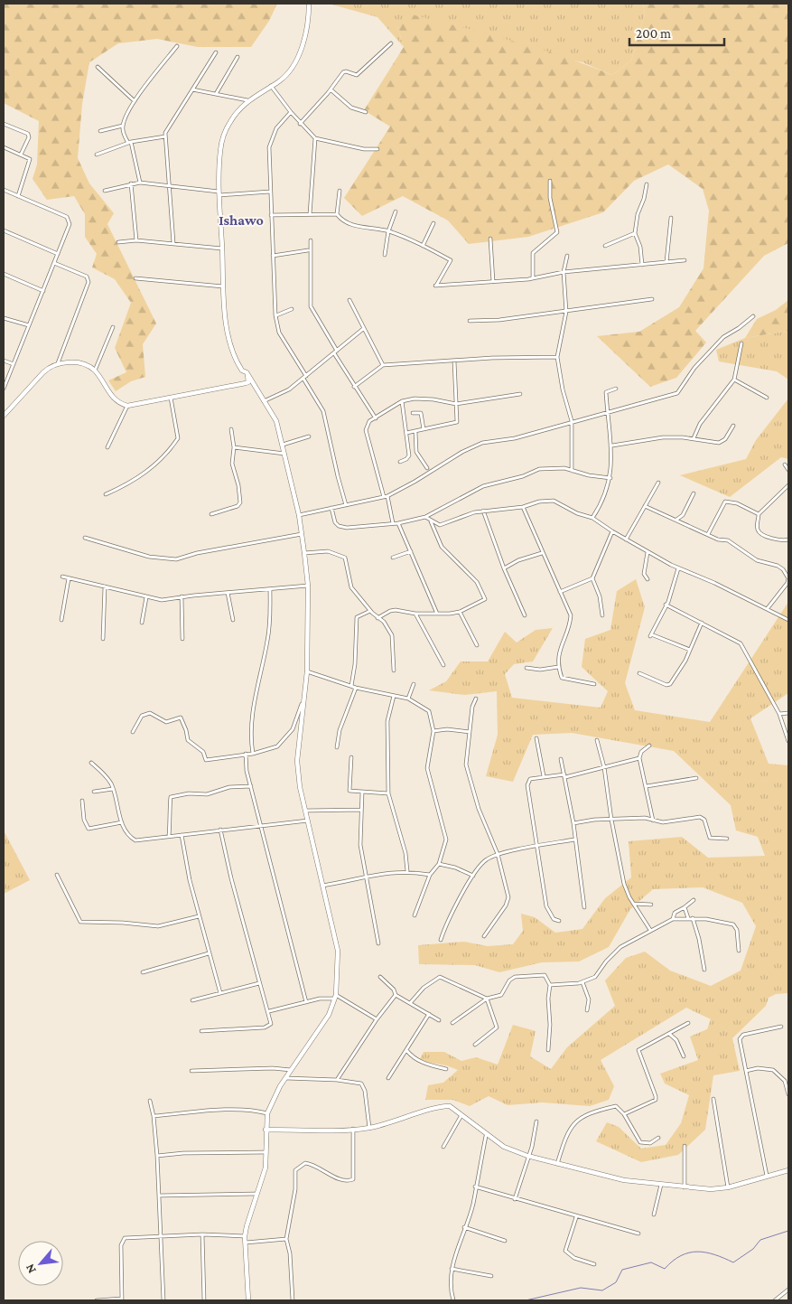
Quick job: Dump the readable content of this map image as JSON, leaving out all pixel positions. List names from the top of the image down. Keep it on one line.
{"districts":["Ishawo"],"scale_bar":"200 m","north":"bottom left"}
